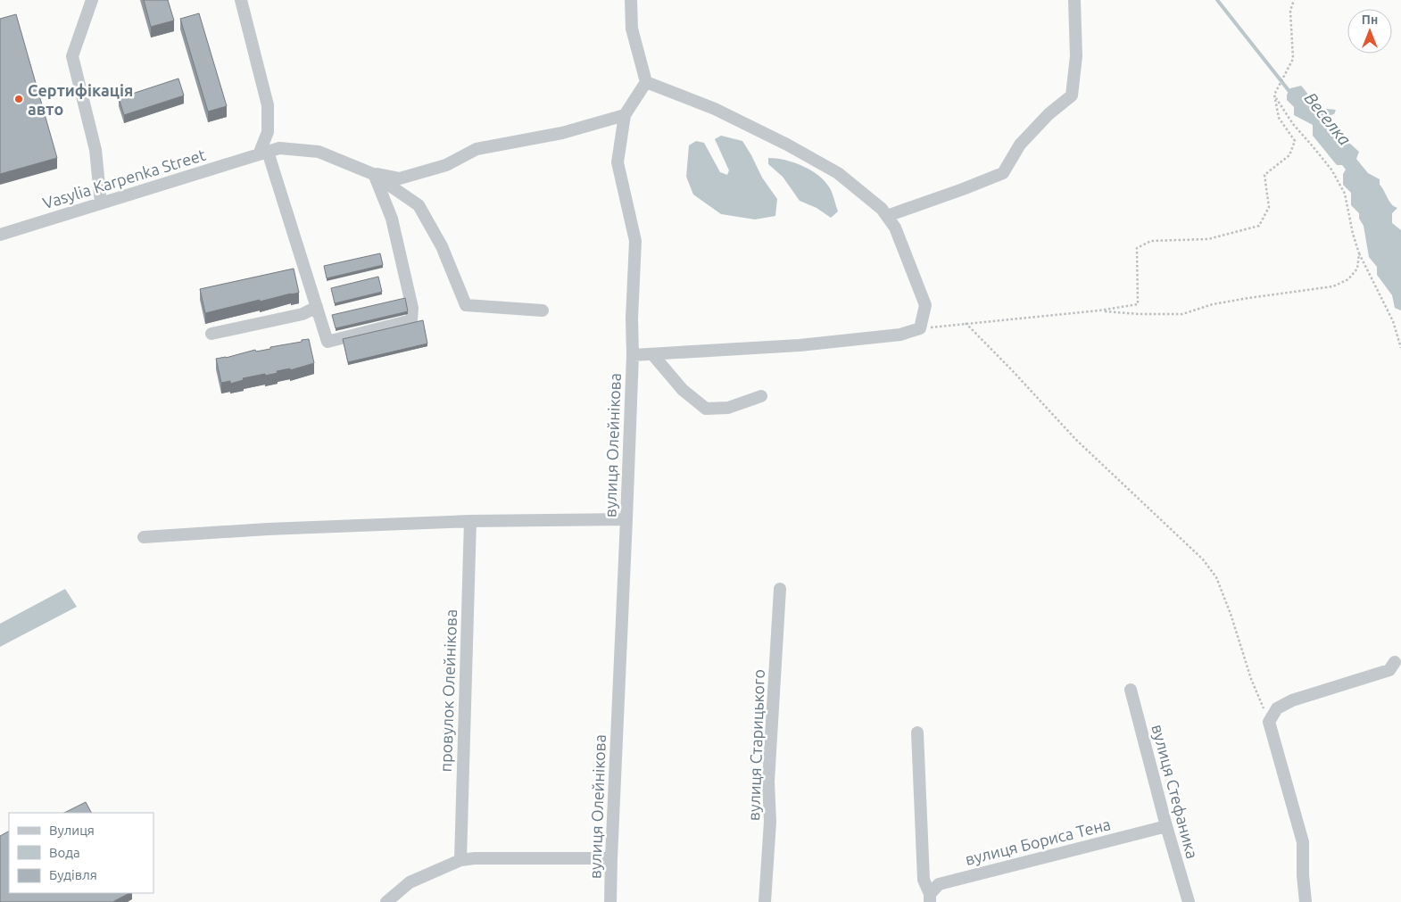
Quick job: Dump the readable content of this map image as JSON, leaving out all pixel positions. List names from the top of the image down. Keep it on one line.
{"streets":{"street":["Vasylia Karpenka Street","вулиця Олейнікова","провулок Олейнікова","вулиця Старицького","вулиця Стефаника","вулиця Бориса Тена"]},"crossings":[["вулиця Стефаника","вулиця Бориса Тена"]],"water":["Веселка"],"places":["Сертифікація авто"],"legend":["Вулиця","Вода","Будівля"],"north":"top"}
